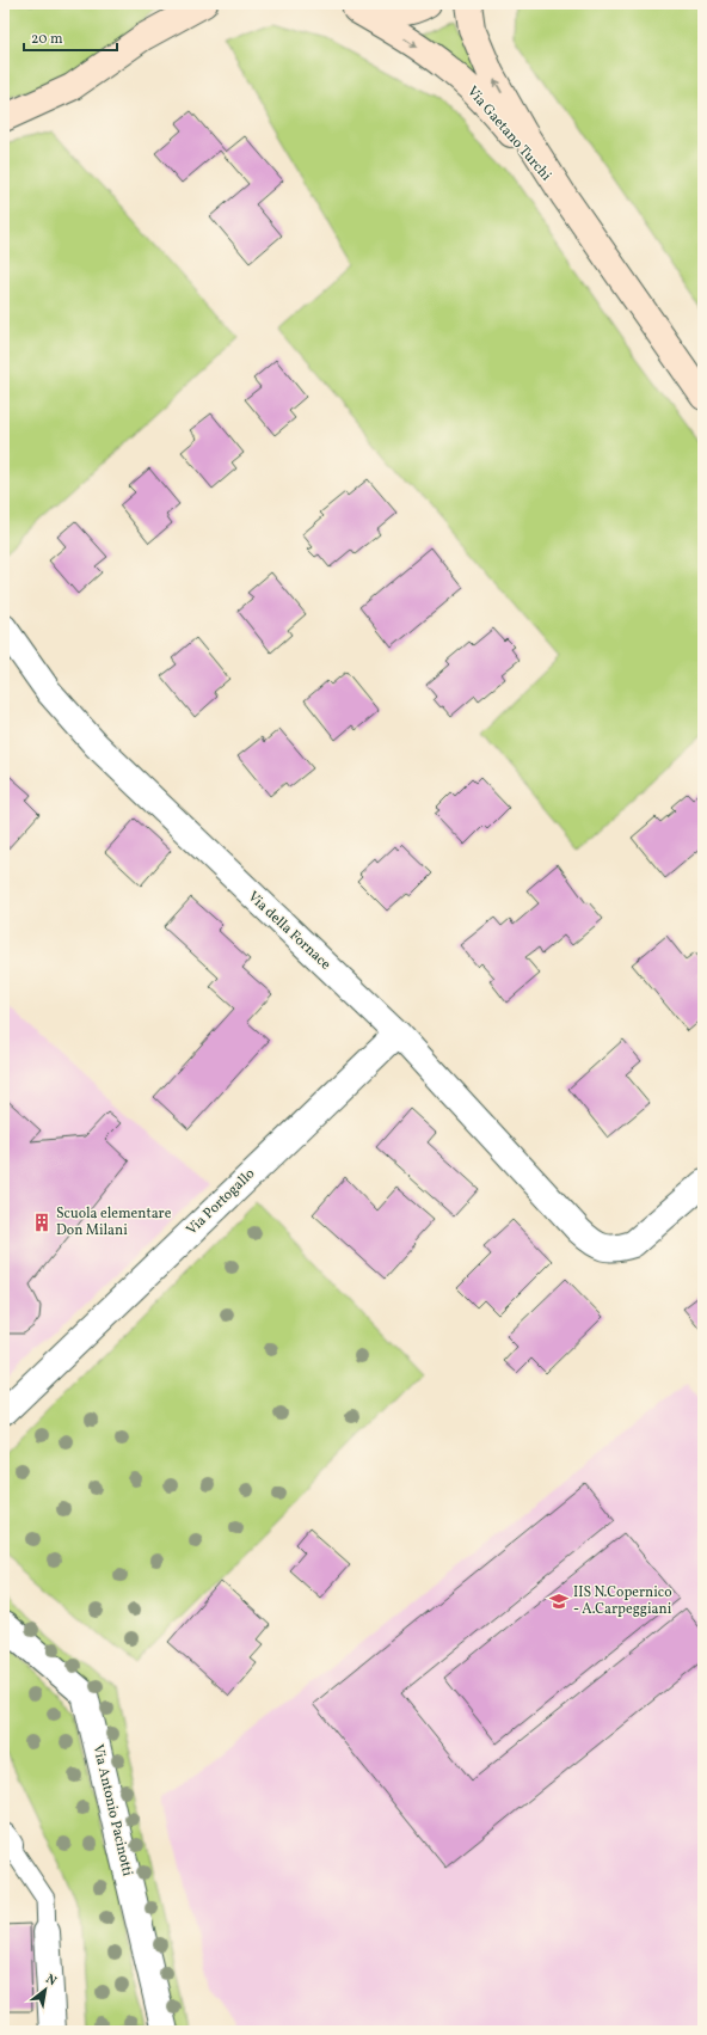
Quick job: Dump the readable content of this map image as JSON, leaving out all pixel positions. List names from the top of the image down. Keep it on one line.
{"streets":{"street":["Via Gaetano Turchi","Via della Fornace","Via Portogallo","Via Antonio Pacinotti"]},"crossings":[["Via della Fornace","Via Portogallo"]],"places":{"building":["Scuola elementare Don Milani"],"school or university":["IIS N.Copernico - A.Carpeggiani"]},"scale_bar":"20 m","north":"top right"}
